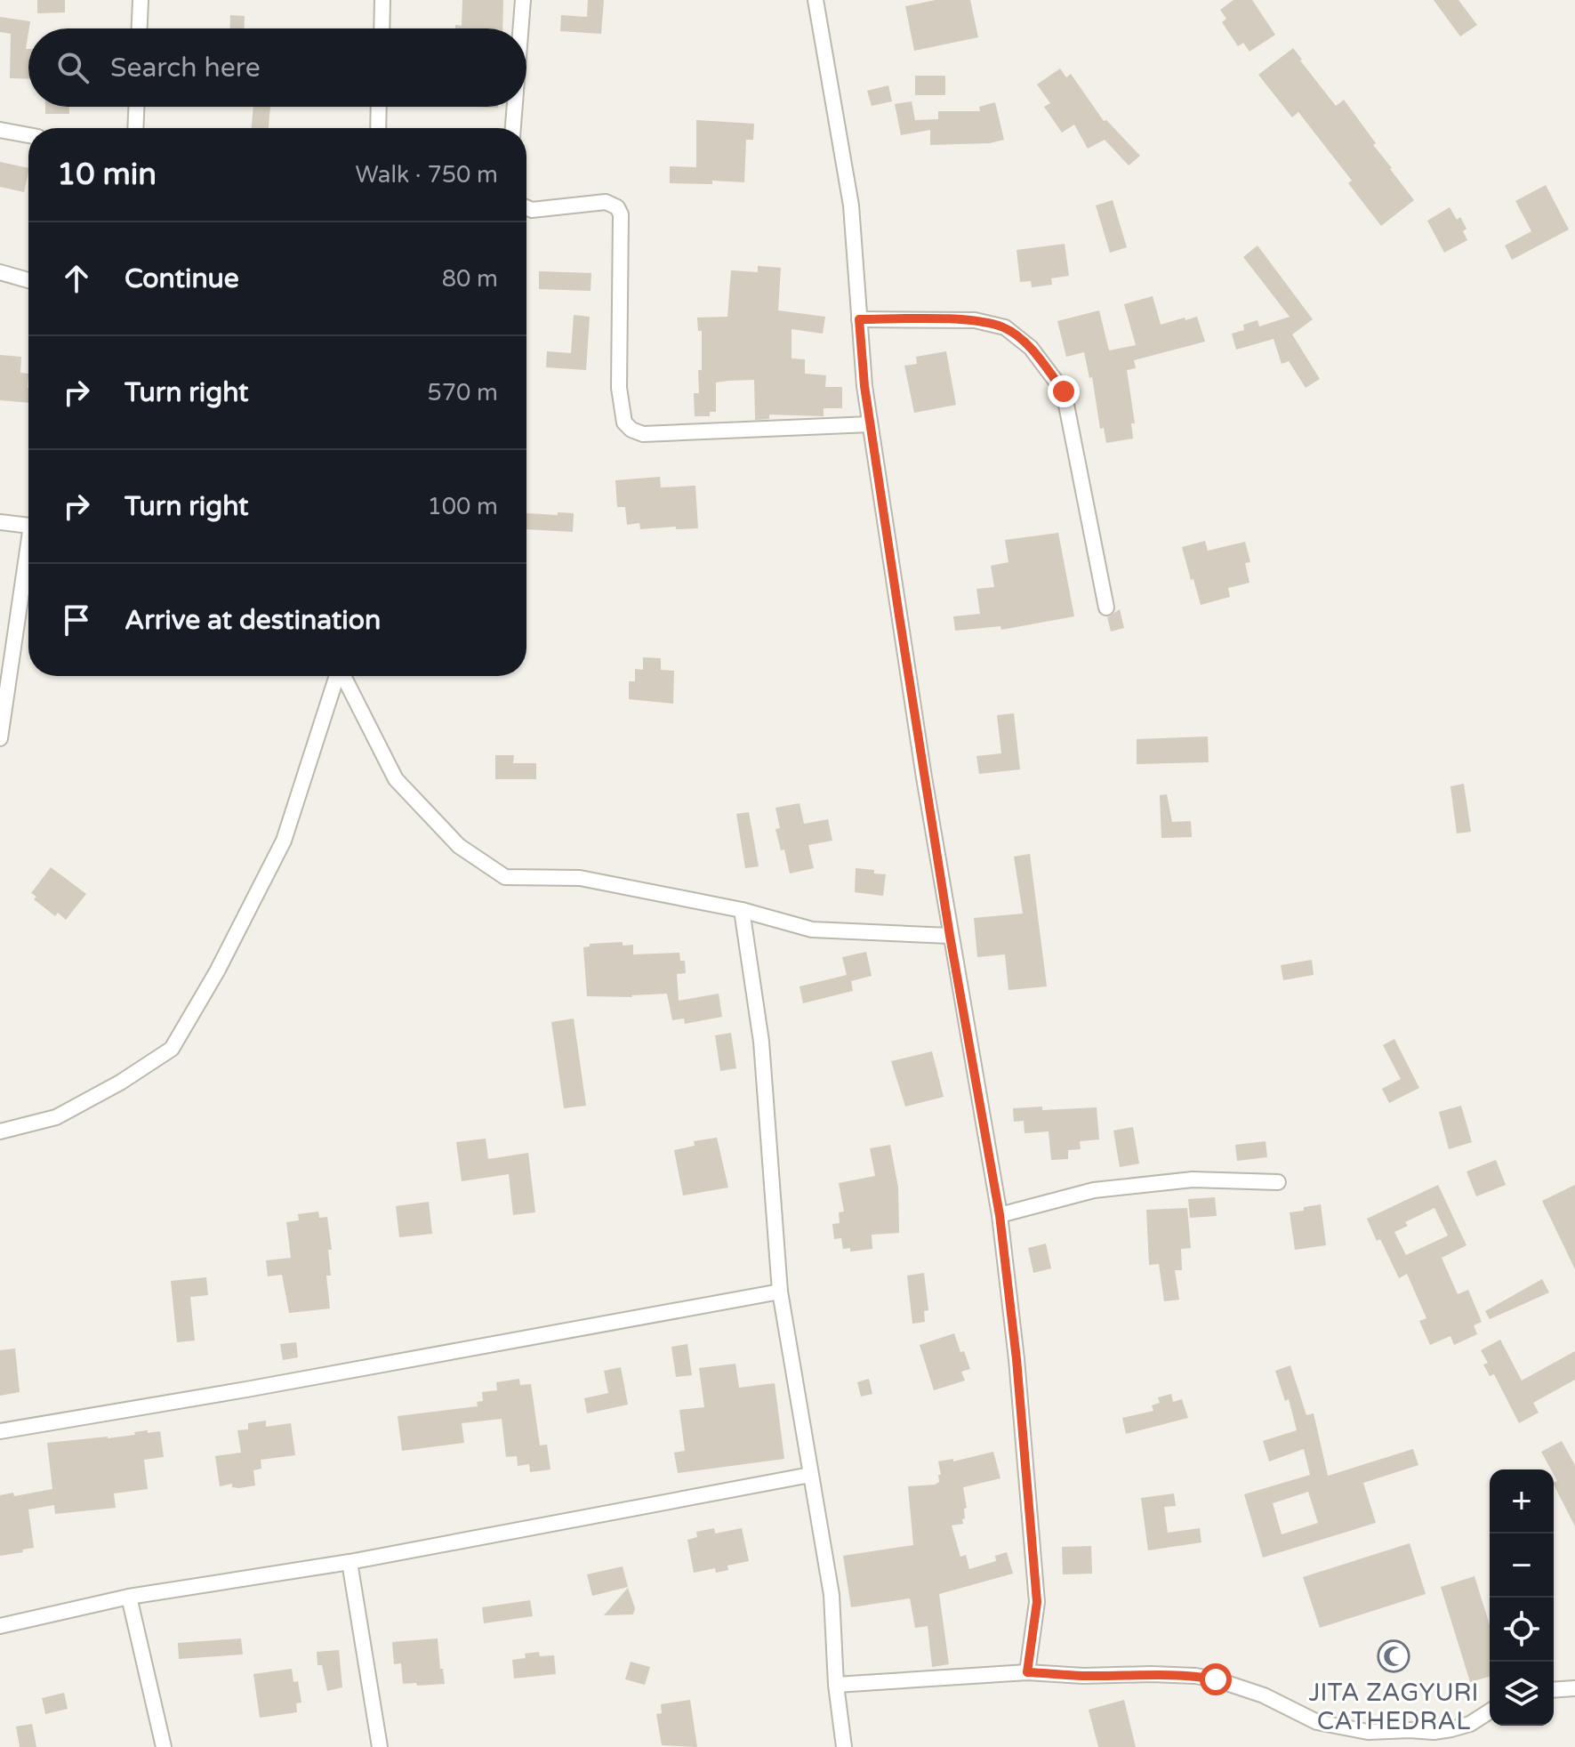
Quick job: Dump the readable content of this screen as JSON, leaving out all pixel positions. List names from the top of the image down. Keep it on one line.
{"places":{"mosque":["JITA ZAGYURI CATHEDRAL"]},"page":{"search":"Search here","heading":["10 min","Walk · 750 m"],"list":[["Continue","80 m"],["Turn right","570 m"],["Turn right","100 m"],"Arrive at destination"],"map_buttons":["+","−"]}}
